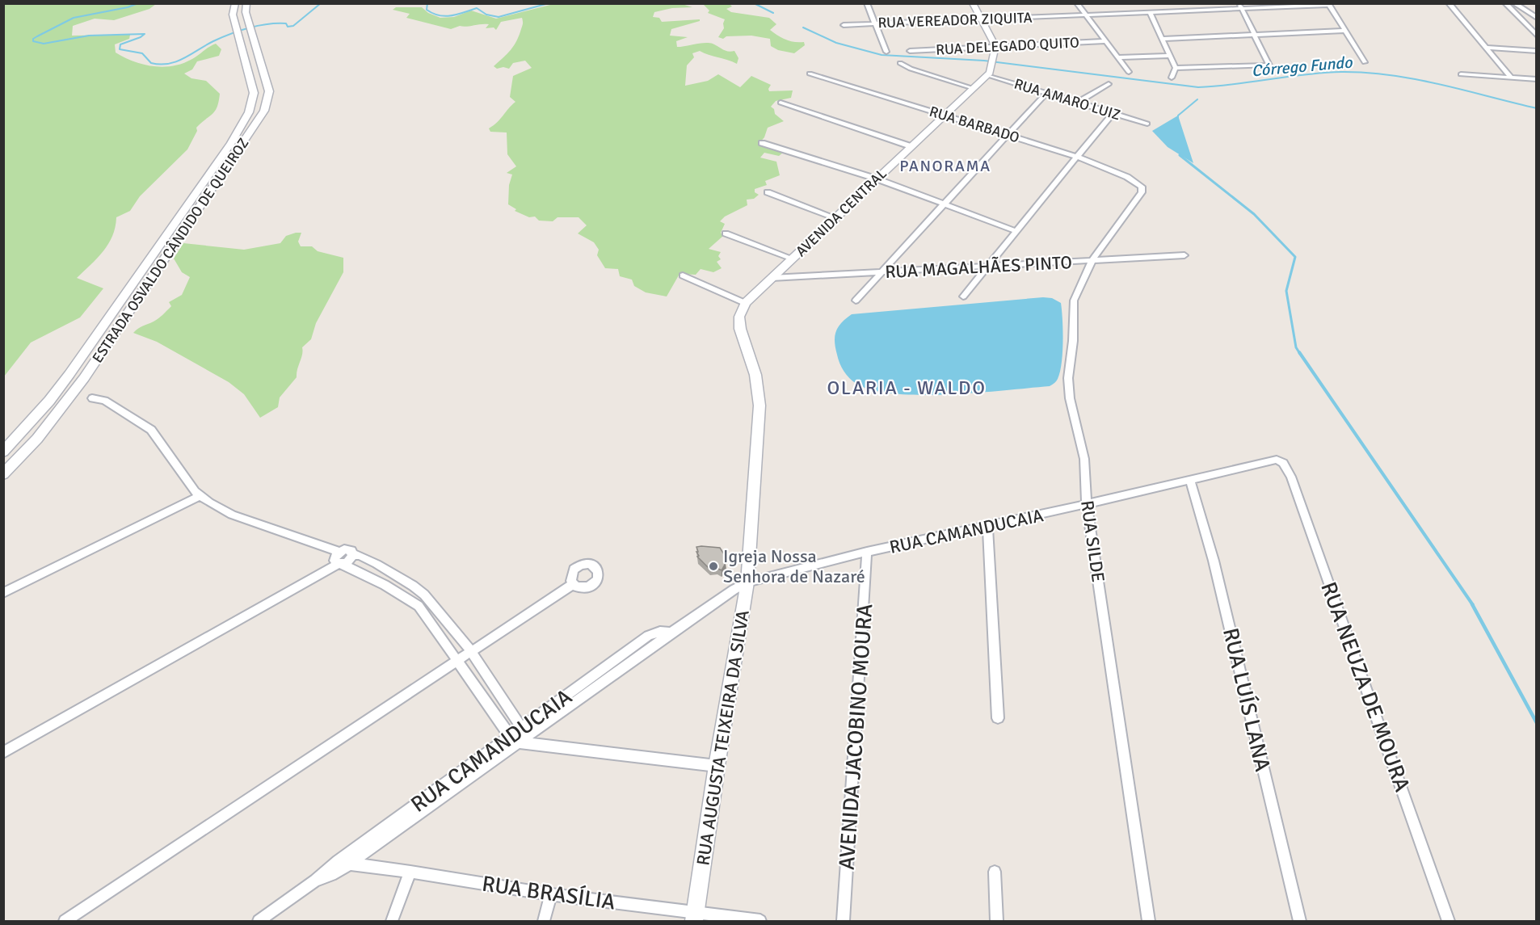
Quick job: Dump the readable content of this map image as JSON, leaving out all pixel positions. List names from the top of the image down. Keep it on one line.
{"streets":{"main road":["AVENIDA CENTRAL","ESTRADA OSVALDO CÂNDIDO DE QUEIROZ","RUA AUGUSTA TEIXEIRA DA SILVA"],"street":["RUA VEREADOR ZIQUITA","RUA DELEGADO QUITO","RUA AMARO LUIZ","RUA BARBADO","RUA MAGALHÃES PINTO","RUA CAMANDUCAIA","RUA SILDE","RUA NEUZA DE MOURA","RUA LUÍS LANA","AVENIDA JACOBINO MOURA","RUA BRASÍLIA"]},"crossings":[["RUA DELEGADO QUITO","AVENIDA CENTRAL"],["RUA AMARO LUIZ","AVENIDA CENTRAL"],["RUA BARBADO","AVENIDA CENTRAL"],["RUA BARBADO","RUA SILDE"],["AVENIDA CENTRAL","RUA MAGALHÃES PINTO"],["RUA MAGALHÃES PINTO","RUA SILDE"],["RUA CAMANDUCAIA","RUA SILDE"],["RUA CAMANDUCAIA","RUA NEUZA DE MOURA"],["RUA CAMANDUCAIA","RUA LUÍS LANA"],["RUA CAMANDUCAIA","AVENIDA JACOBINO MOURA"],["RUA CAMANDUCAIA","RUA AUGUSTA TEIXEIRA DA SILVA"],["RUA CAMANDUCAIA","RUA BRASÍLIA"],["RUA AUGUSTA TEIXEIRA DA SILVA","RUA BRASÍLIA"]],"districts":["PANORAMA","OLARIA - WALDO"],"water":["Córrego Fundo"],"places":["Igreja Nossa Senhora de Nazaré"]}
